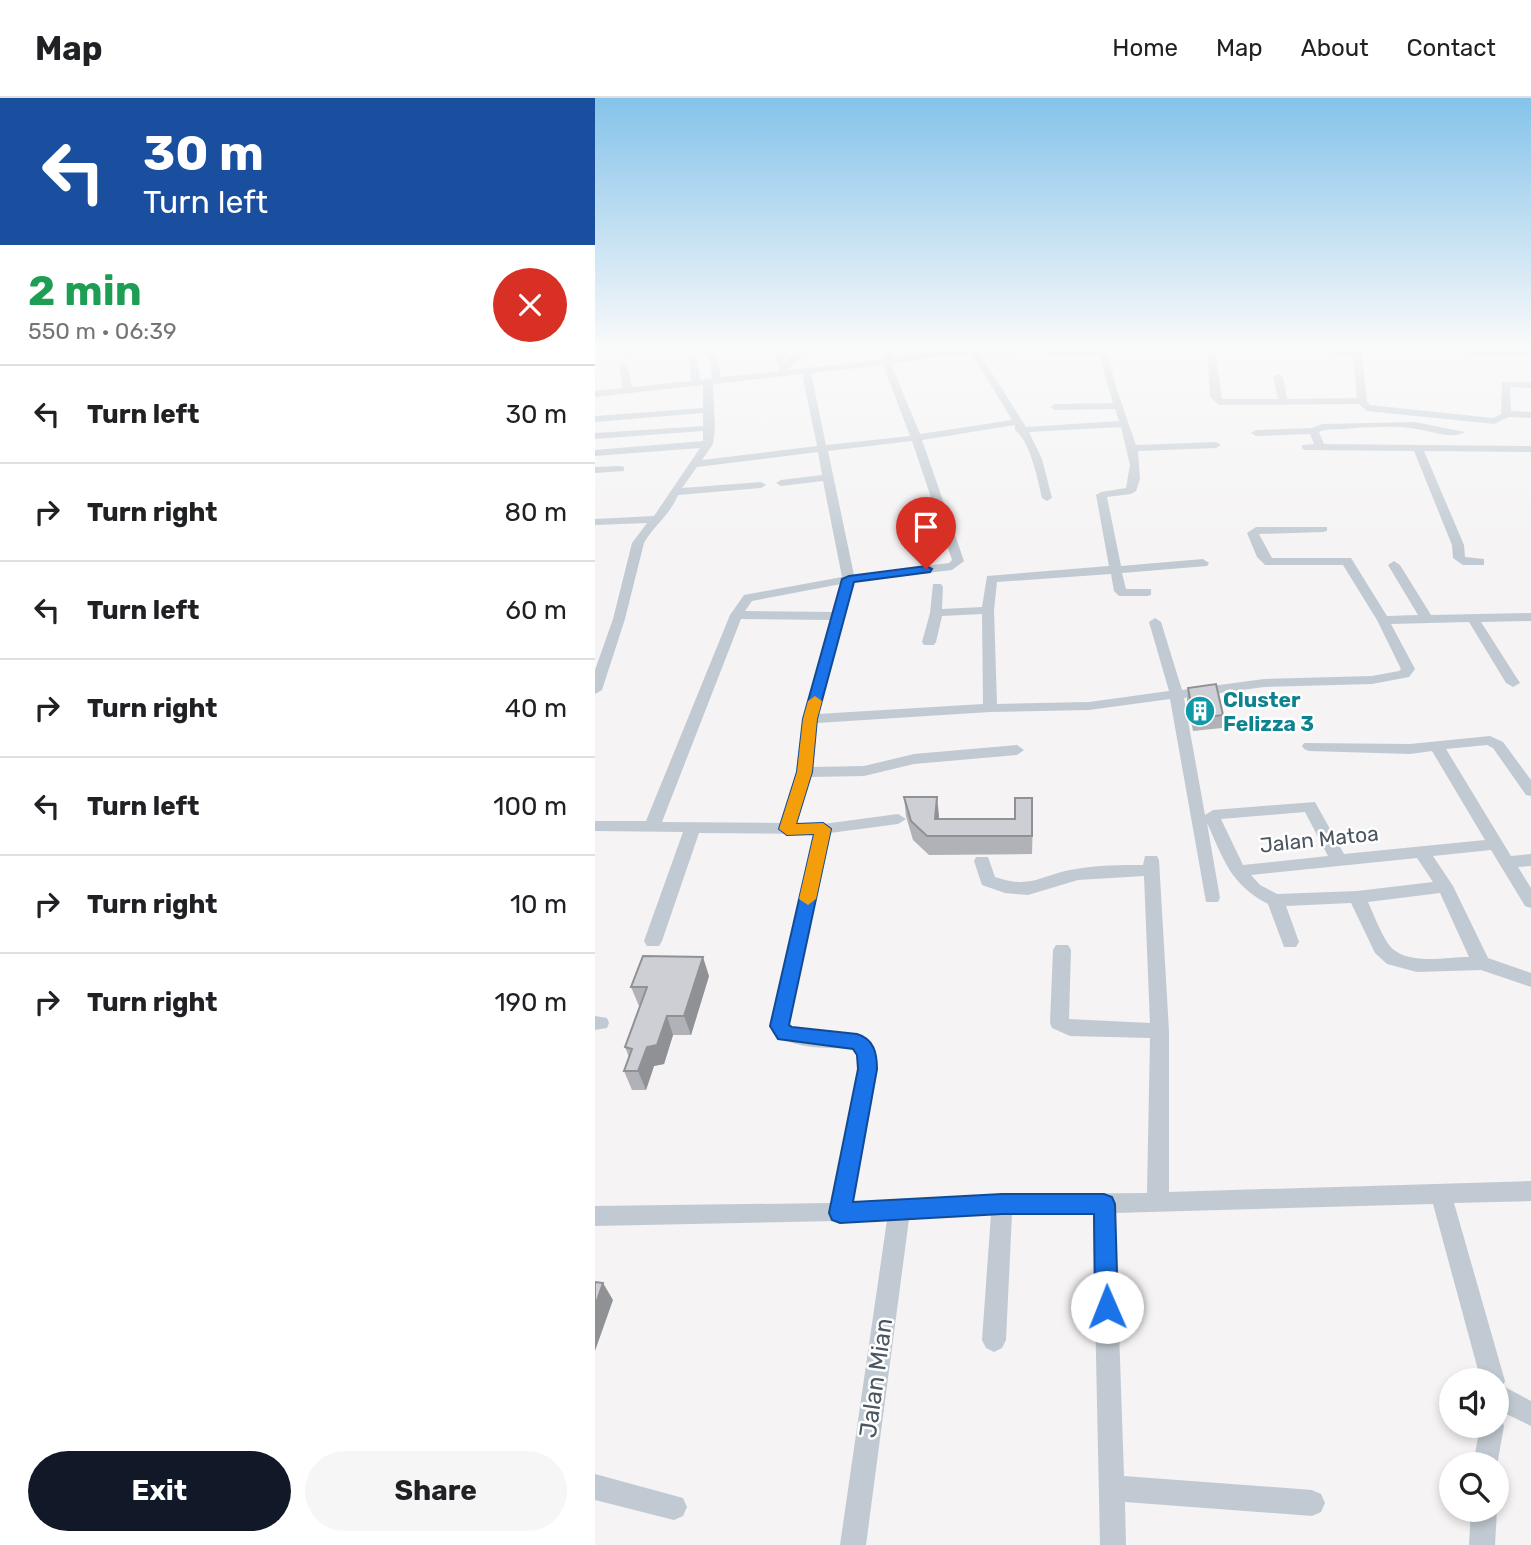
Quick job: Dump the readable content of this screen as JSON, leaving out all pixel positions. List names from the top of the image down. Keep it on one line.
{"streets":{"street":["Jalan Matoa","Jalan Mian"]},"places":{"building":["Cluster Felizza 3"]},"page":{"header":"Map","nav":["Home","Map","About","Contact"],"turn":["30 m","Turn left"],"heading":["2 min","550 m · 06:39"],"list":[{"name":"Turn left","value":"30 m"},{"name":"Turn right","value":"80 m"},{"name":"Turn left","value":"60 m"},{"name":"Turn right","value":"40 m"},{"name":"Turn left","value":"100 m"},{"name":"Turn right","value":"10 m"},{"name":"Turn right","value":"190 m"}],"buttons":["Exit","Share"]}}
